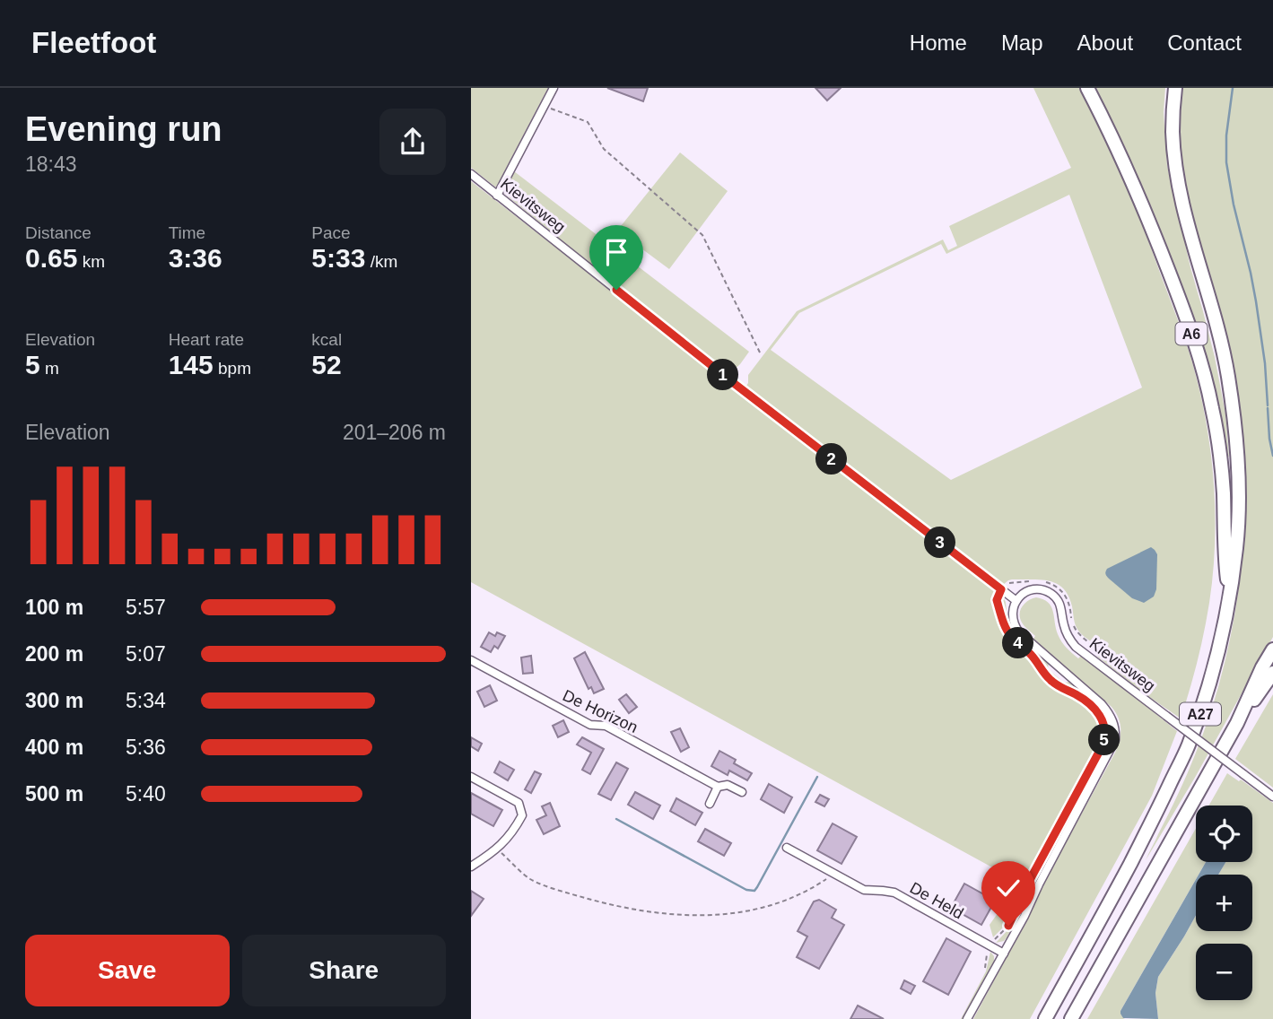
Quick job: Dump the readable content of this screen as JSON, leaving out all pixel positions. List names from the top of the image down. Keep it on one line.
{"streets":{"highway":["A6","A27"],"street":["Kievitsweg","De Horizon","De Held"]},"crossings":[["A6","A27"]],"page":{"header":"Fleetfoot","nav":["Home","Map","About","Contact"],"heading":["Evening run","18:43"],"stats":[["Distance","0.65 km"],["Time","3:36"],["Pace","5:33 /km"],["Elevation","5 m"],["Heart rate","145 bpm"],["kcal","52"]],"pins":["1","2","3","4","5"],"chart":["Elevation","201–206 m"],"list":[{"name":"100 m","note":"5:57"},{"name":"200 m","note":"5:07"},{"name":"300 m","note":"5:34"},{"name":"400 m","note":"5:36"},{"name":"500 m","note":"5:40"}],"map_buttons":["+","−"],"buttons":["Save","Share"]}}
